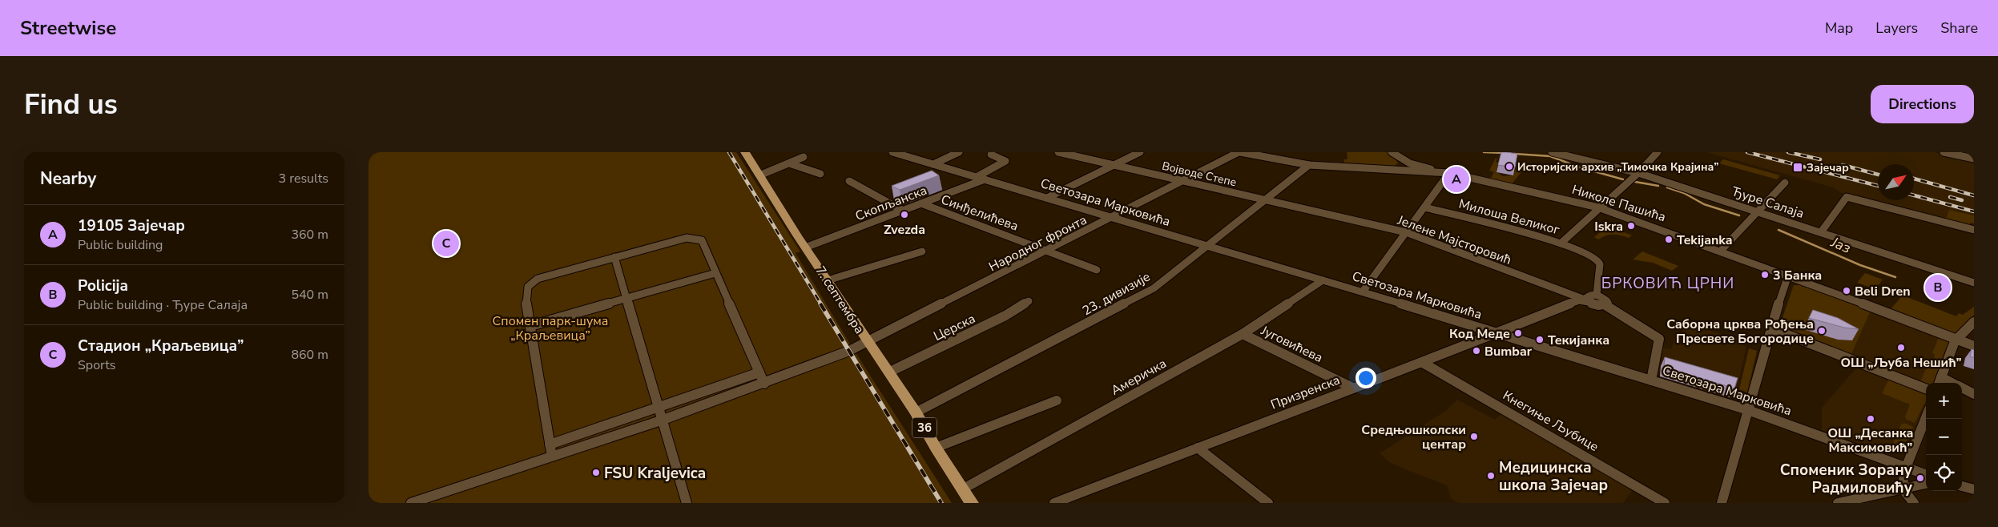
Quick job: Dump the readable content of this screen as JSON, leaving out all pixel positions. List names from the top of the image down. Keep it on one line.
{"streets":{"main road":["7. септембра","36"],"street":["Војводе Степе","Светозара Марковића","Ђуре Салаја","Скопљанска","Николе Пашића","Синђелићева","Милоша Великог","Јелене Мајсторовић","Народног фронта","23. дивизије","Церска","Југовићева","Америчка","Призренска","Кнегиње Љубице"]},"crossings":[["Војводе Степе","Јелене Мајсторовић"],["Војводе Степе","Народног фронта"],["Војводе Степе","23. дивизије"],["Светозара Марковића","Скопљанска"],["Светозара Марковића","Народног фронта"],["Светозара Марковића","23. дивизије"],["Светозара Марковића","Америчка"],["Светозара Марковића","Призренска"],["Скопљанска","Синђелићева"],["Скопљанска","7. септембра"],["Николе Пашића","Народног фронта"],["Николе Пашића","23. дивизије"],["Синђелићева","Народног фронта"],["Јелене Мајсторовић","23. дивизије"],["Јелене Мајсторовић","Призренска"],["Народног фронта","7. септембра"],["23. дивизије","7. септембра"],["7. септембра","Церска"],["7. септембра","Америчка"],["Југовићева","Америчка"],["Југовићева","Призренска"],["Призренска","Кнегиње Љубице"]],"districts":["БРКОВИЋ ЦРНИ"],"water":["Јаз"],"parks":["Спомен парк-шума „Краљевица”"],"places":{"other":["Историјски архив „Тимочка Крајина”","Zvezda","Iskra","Tekijanka","3 Банка","Beli Dren","Саборна црква Рођења Пресвете Богородице","Код Меде","Текијанка","ОШ „Љуба Нешић”","Bumbar","ОШ „Десанка Максимовић”","Средњошколски центар","FSU Kraljevica","Медицинска школа Зајечар","Споменик Зорану Радмиловићу"],"transit":["Зајечар"]},"north":"top right","page":{"header":"Streetwise","nav":["Map","Layers","Share"],"buttons":"Directions","title":"Find us","heading":["Nearby","3 results"],"pins":["A","C","B"],"list":[{"mark":"A","name":"19105 Зајечар","note":"Public building","value":"360 m"},{"mark":"B","name":"Policija","note":"Public building · Ђуре Салаја","value":"540 m"},{"mark":"C","name":"Стадион „Краљевица”","note":"Sports","value":"860 m"}],"map_buttons":["+","−"]}}
